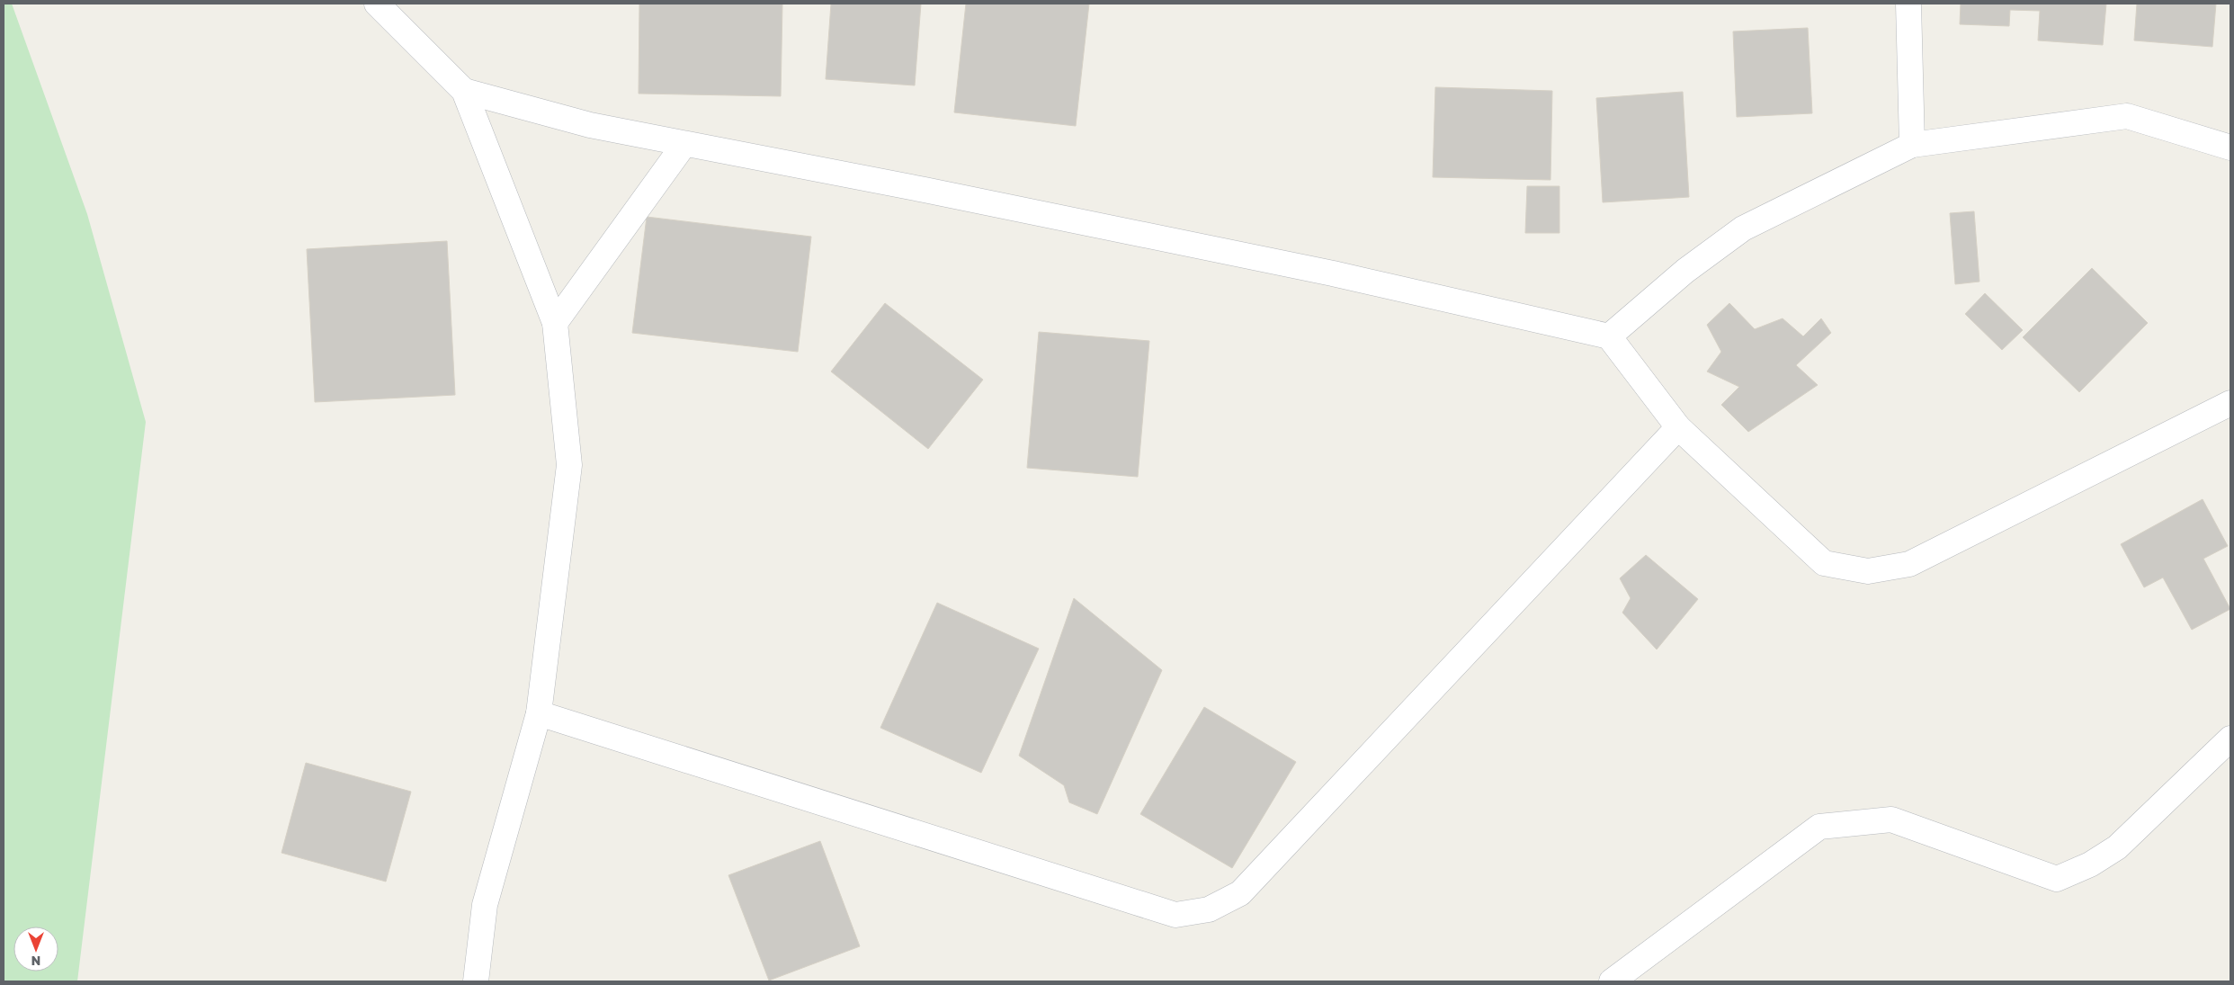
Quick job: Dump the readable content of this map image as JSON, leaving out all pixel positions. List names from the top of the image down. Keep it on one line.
{"north":"bottom"}
